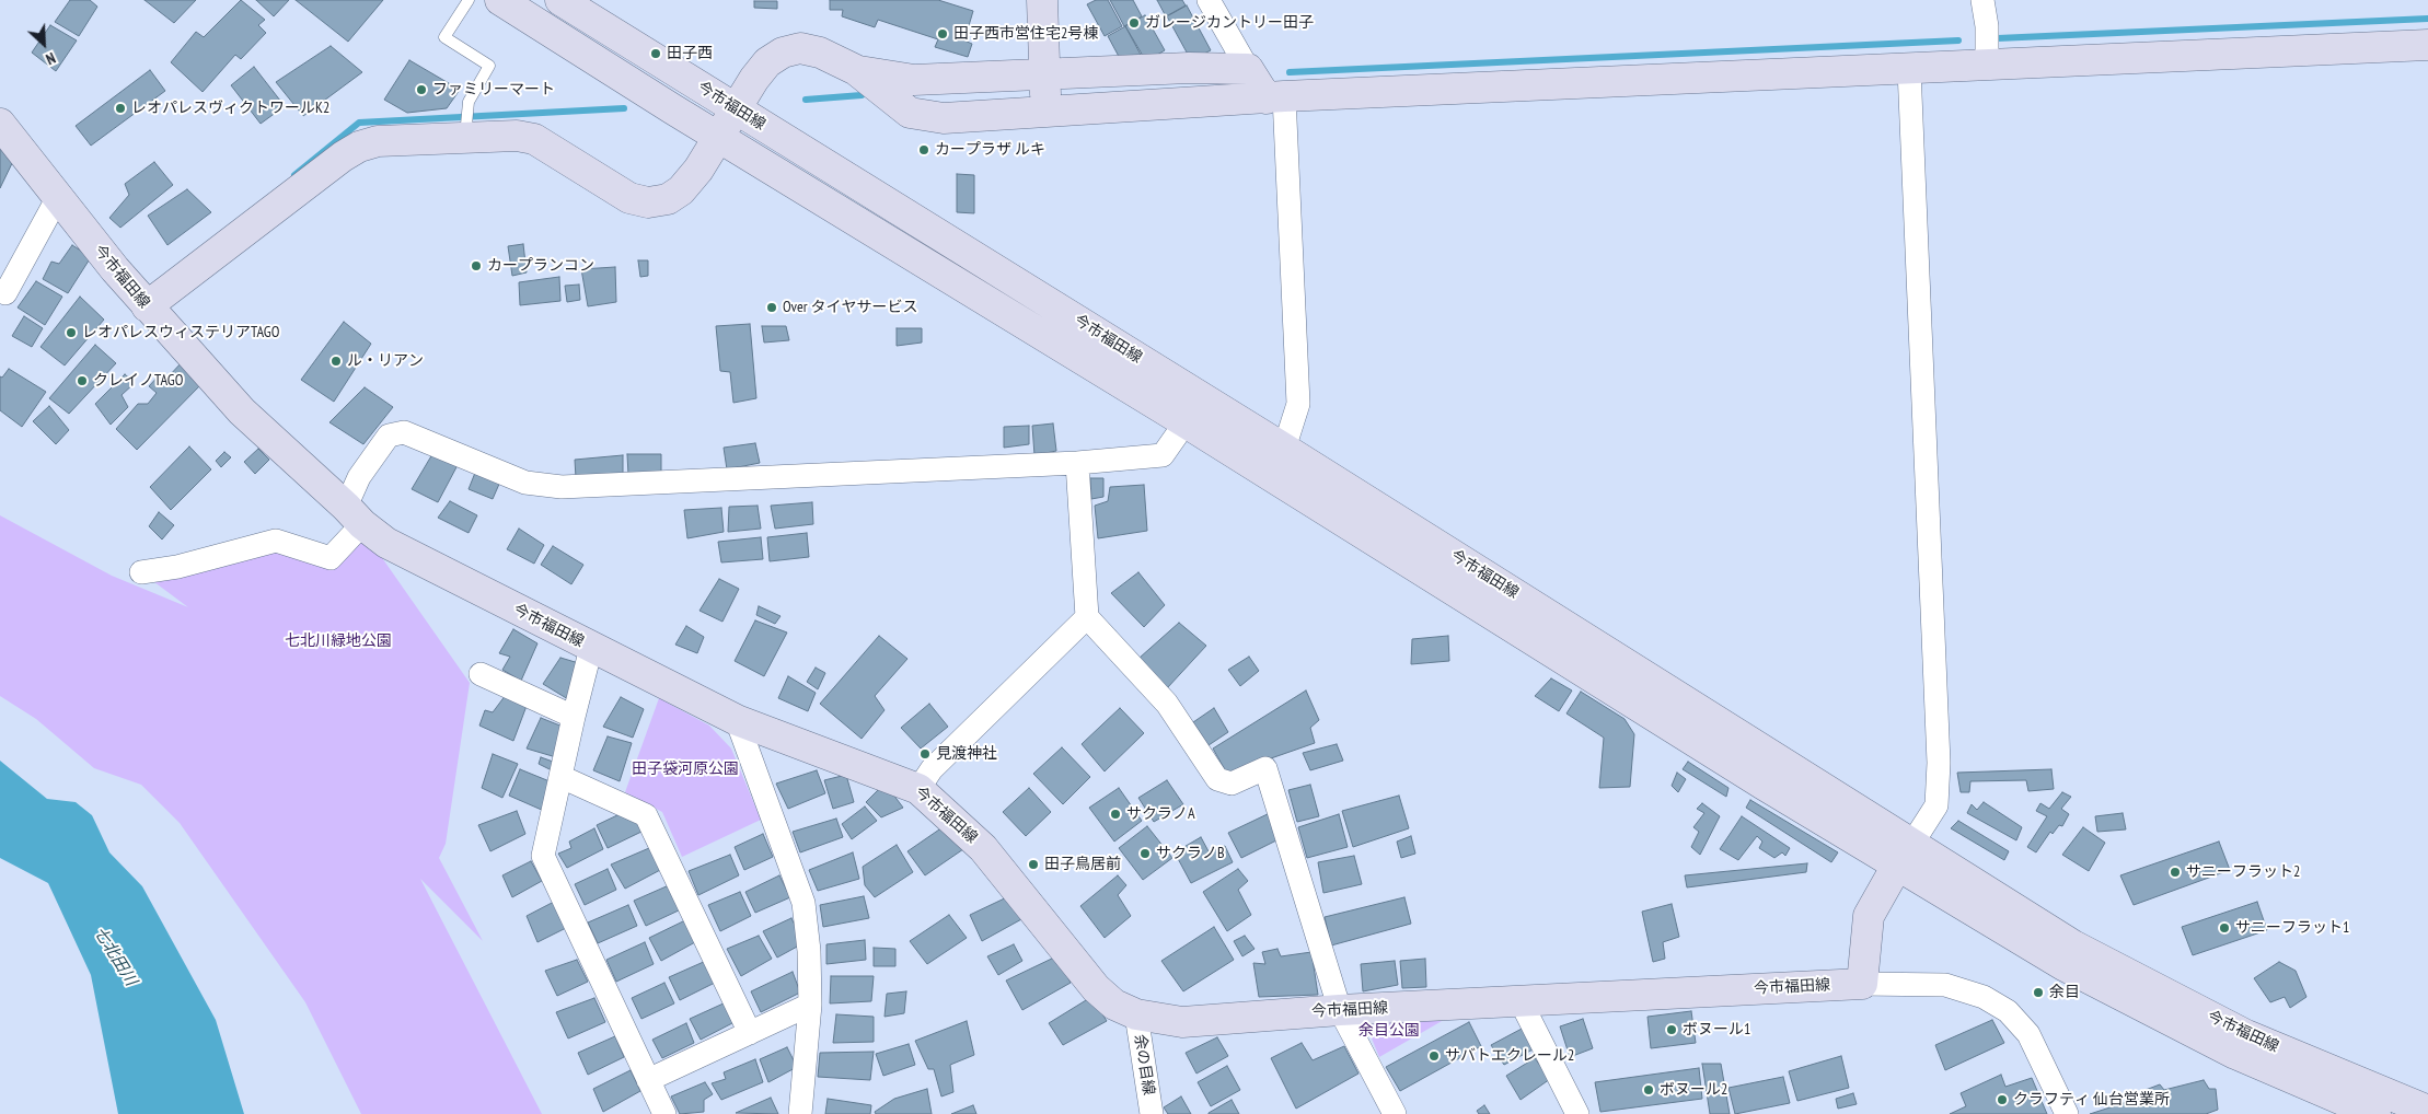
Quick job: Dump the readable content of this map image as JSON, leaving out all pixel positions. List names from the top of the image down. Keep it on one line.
{"streets":{"main road":["今市福田線"],"street":["余の目線"]},"crossings":[["今市福田線","余の目線"]],"water":["七北田川"],"parks":["七北川緑地公園","田子袋河原公園","余目公園"],"places":["ガレージカントリー田子","田子西市営住宅2号棟","田子西","ファミリーマート","レオパレスヴィクトワールK2","カープラザ ルキ","カープランコン","Over タイヤサービス","レオパレスウィステリアTAGO","ル・リアン","クレイノTAGO","見渡神社","サクラノA","サクラノB","田子鳥居前","サニーフラット2","サニーフラット1","余目","ボヌール1","サバトエクレール2","ボヌール2","クラフティ 仙台営業所"],"north":"bottom right"}
